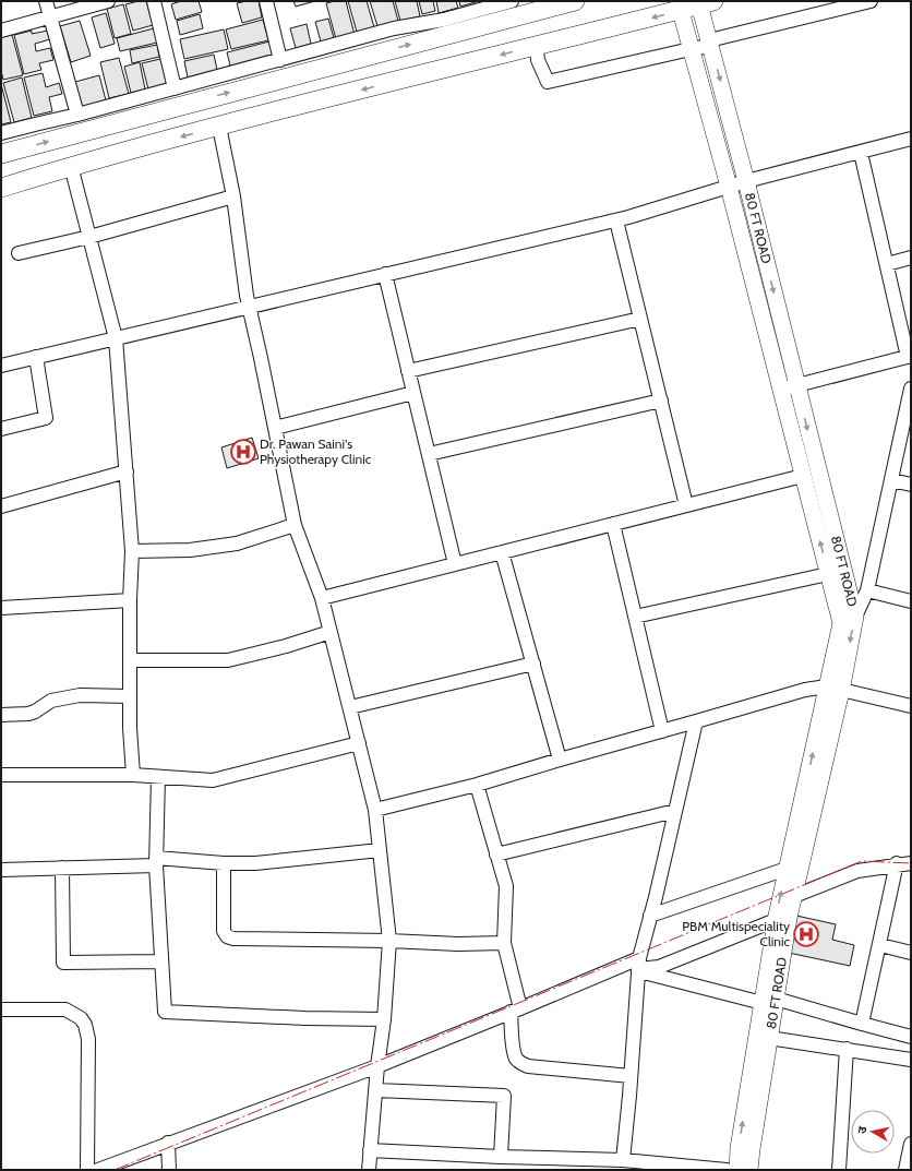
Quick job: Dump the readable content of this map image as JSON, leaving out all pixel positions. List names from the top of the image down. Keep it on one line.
{"streets":{"main road":["80 FT ROAD"]},"places":{"hospital":["Dr. Pawan Saini's Physiotherapy Clinic","PBM Multispeciality Clinic"]},"north":"left"}
